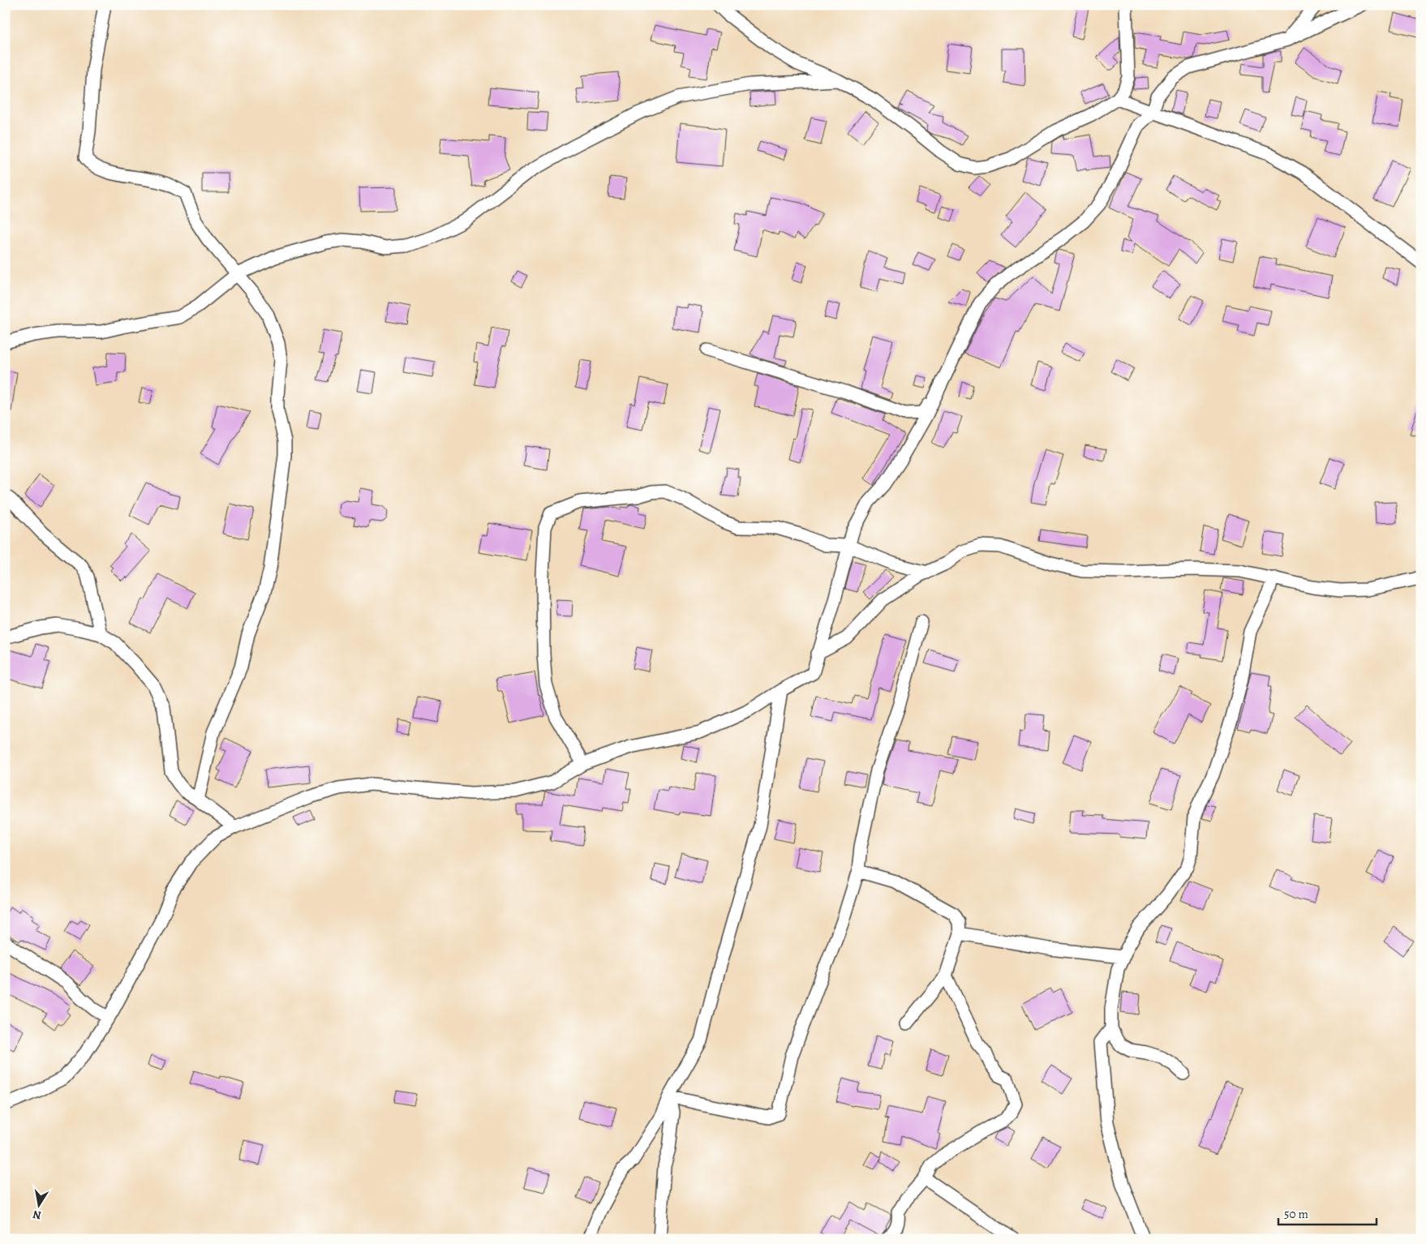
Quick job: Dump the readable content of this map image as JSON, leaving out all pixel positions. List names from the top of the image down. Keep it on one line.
{"scale_bar":"50 m","north":"bottom"}
